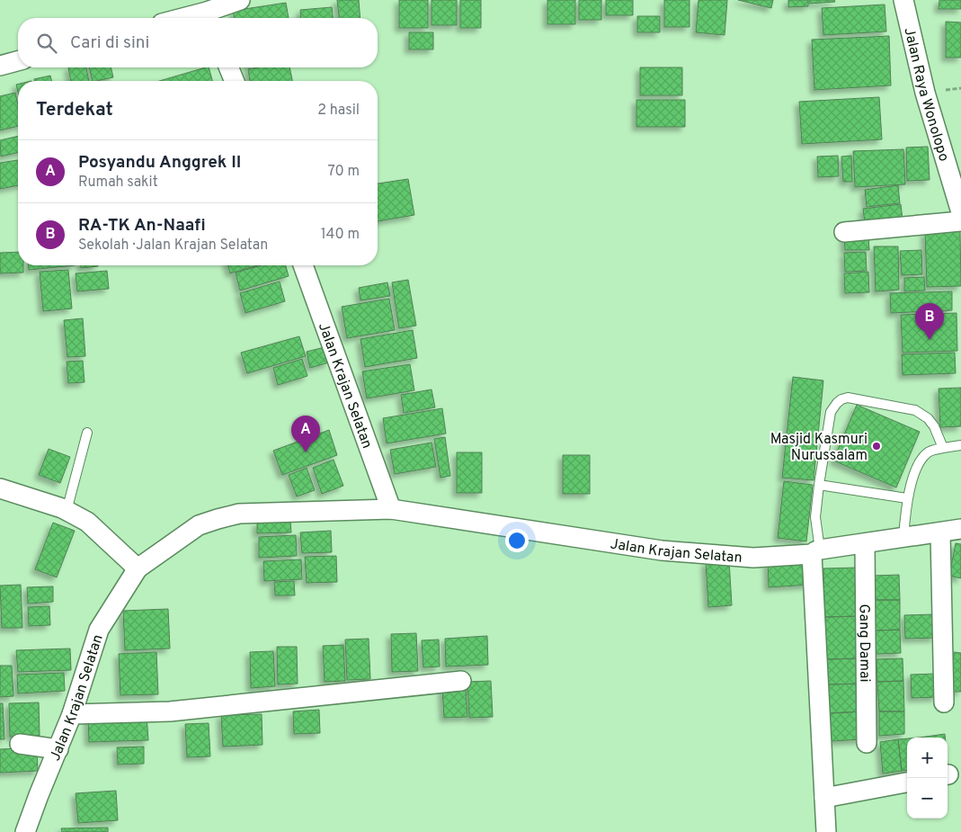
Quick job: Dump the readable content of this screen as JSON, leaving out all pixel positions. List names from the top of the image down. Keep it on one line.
{"streets":{"street":["Jalan Raya Wonolopo","Jalan Krajan Selatan","Gang Damai"]},"crossings":[["Jalan Krajan Selatan","Gang Damai"]],"places":["Masjid Kasmuri Nurussalam"],"page":{"search":"Cari di sini","heading":["Terdekat","2 hasil"],"list":[{"mark":"A","name":"Posyandu Anggrek II","note":"Rumah sakit","value":"70 m"},{"mark":"B","name":"RA-TK An-Naafi","note":"Sekolah · Jalan Krajan Selatan","value":"140 m"}],"pins":["B","A"],"map_buttons":["+","−"]}}
